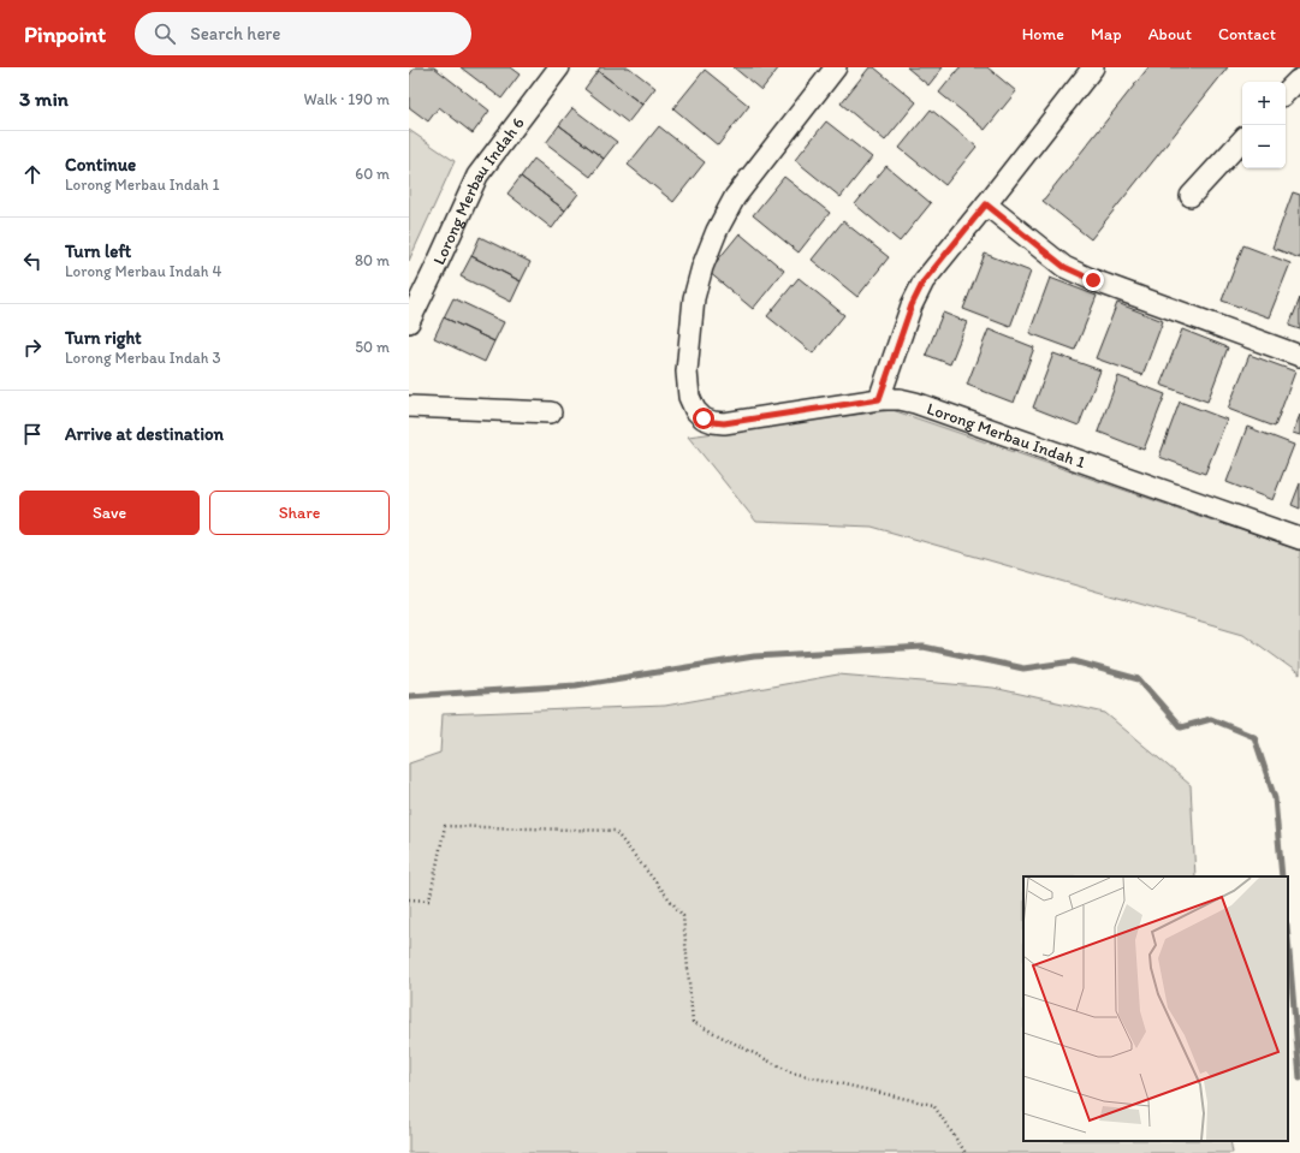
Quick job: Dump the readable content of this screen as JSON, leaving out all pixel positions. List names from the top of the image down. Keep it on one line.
{"streets":{"street":["Lorong Merbau Indah 6","Lorong Merbau Indah 1"]},"page":{"header":"Pinpoint","search":"Search here","nav":["Home","Map","About","Contact"],"heading":["3 min","Walk · 190 m"],"map_buttons":["+","−"],"list":[["Continue","Lorong Merbau Indah 1","60 m"],["Turn left","Lorong Merbau Indah 4","80 m"],["Turn right","Lorong Merbau Indah 3","50 m"],"Arrive at destination"],"buttons":["Save","Share"]}}
